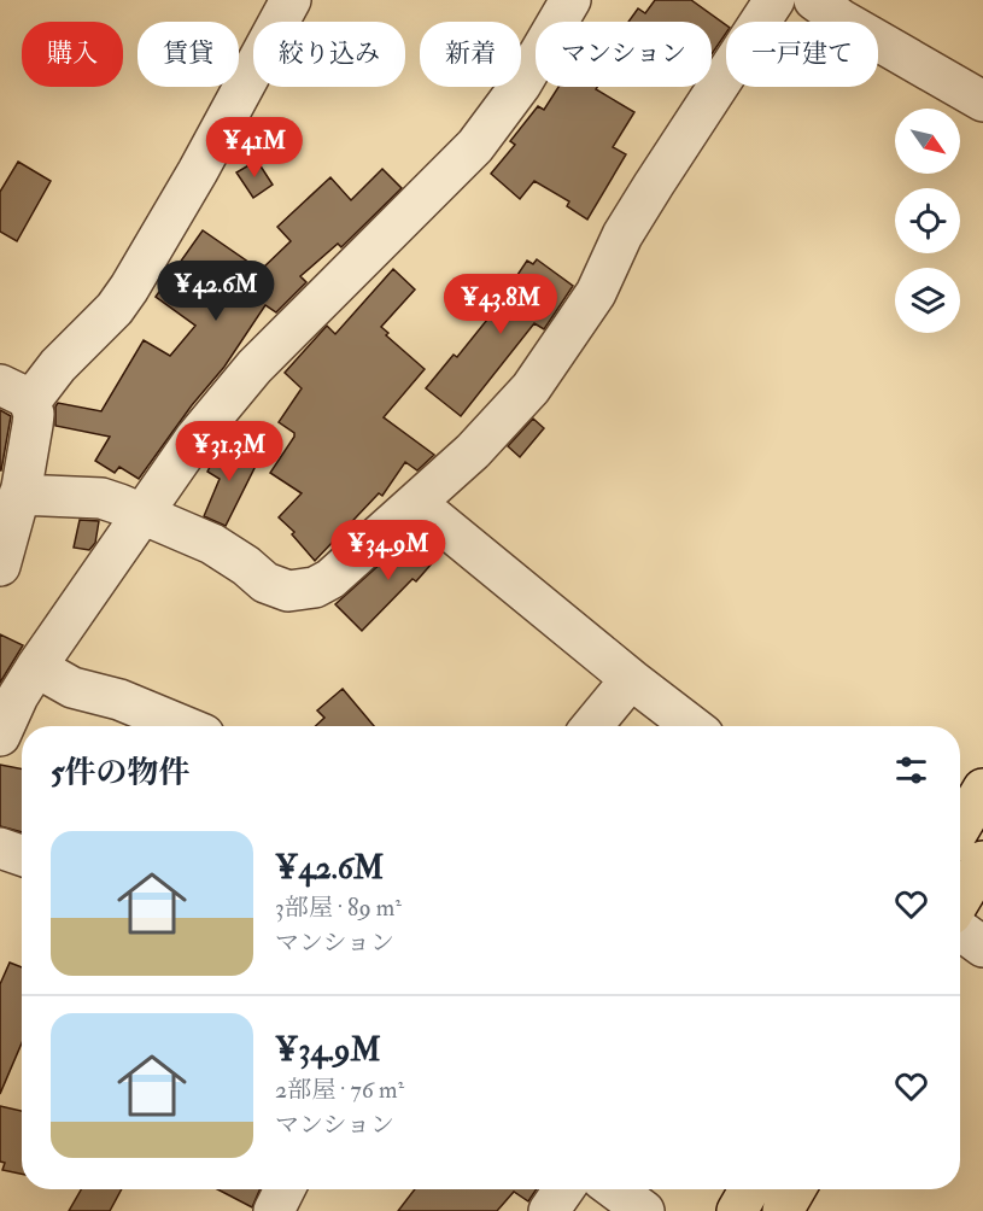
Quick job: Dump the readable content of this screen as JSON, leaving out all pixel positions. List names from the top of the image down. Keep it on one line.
{"north":"bottom right","page":{"chip":["購入","賃貸","絞り込み","新着","マンション","一戸建て"],"price":["¥41M","¥42.6M","¥43.8M","¥31.3M","¥34.9M"],"heading":"5件の物件","list":[{"name":"¥42.6M","note":"3部屋 · 89 m² · マンション"},{"name":"¥34.9M","note":"2部屋 · 76 m² · マンション"}]}}
